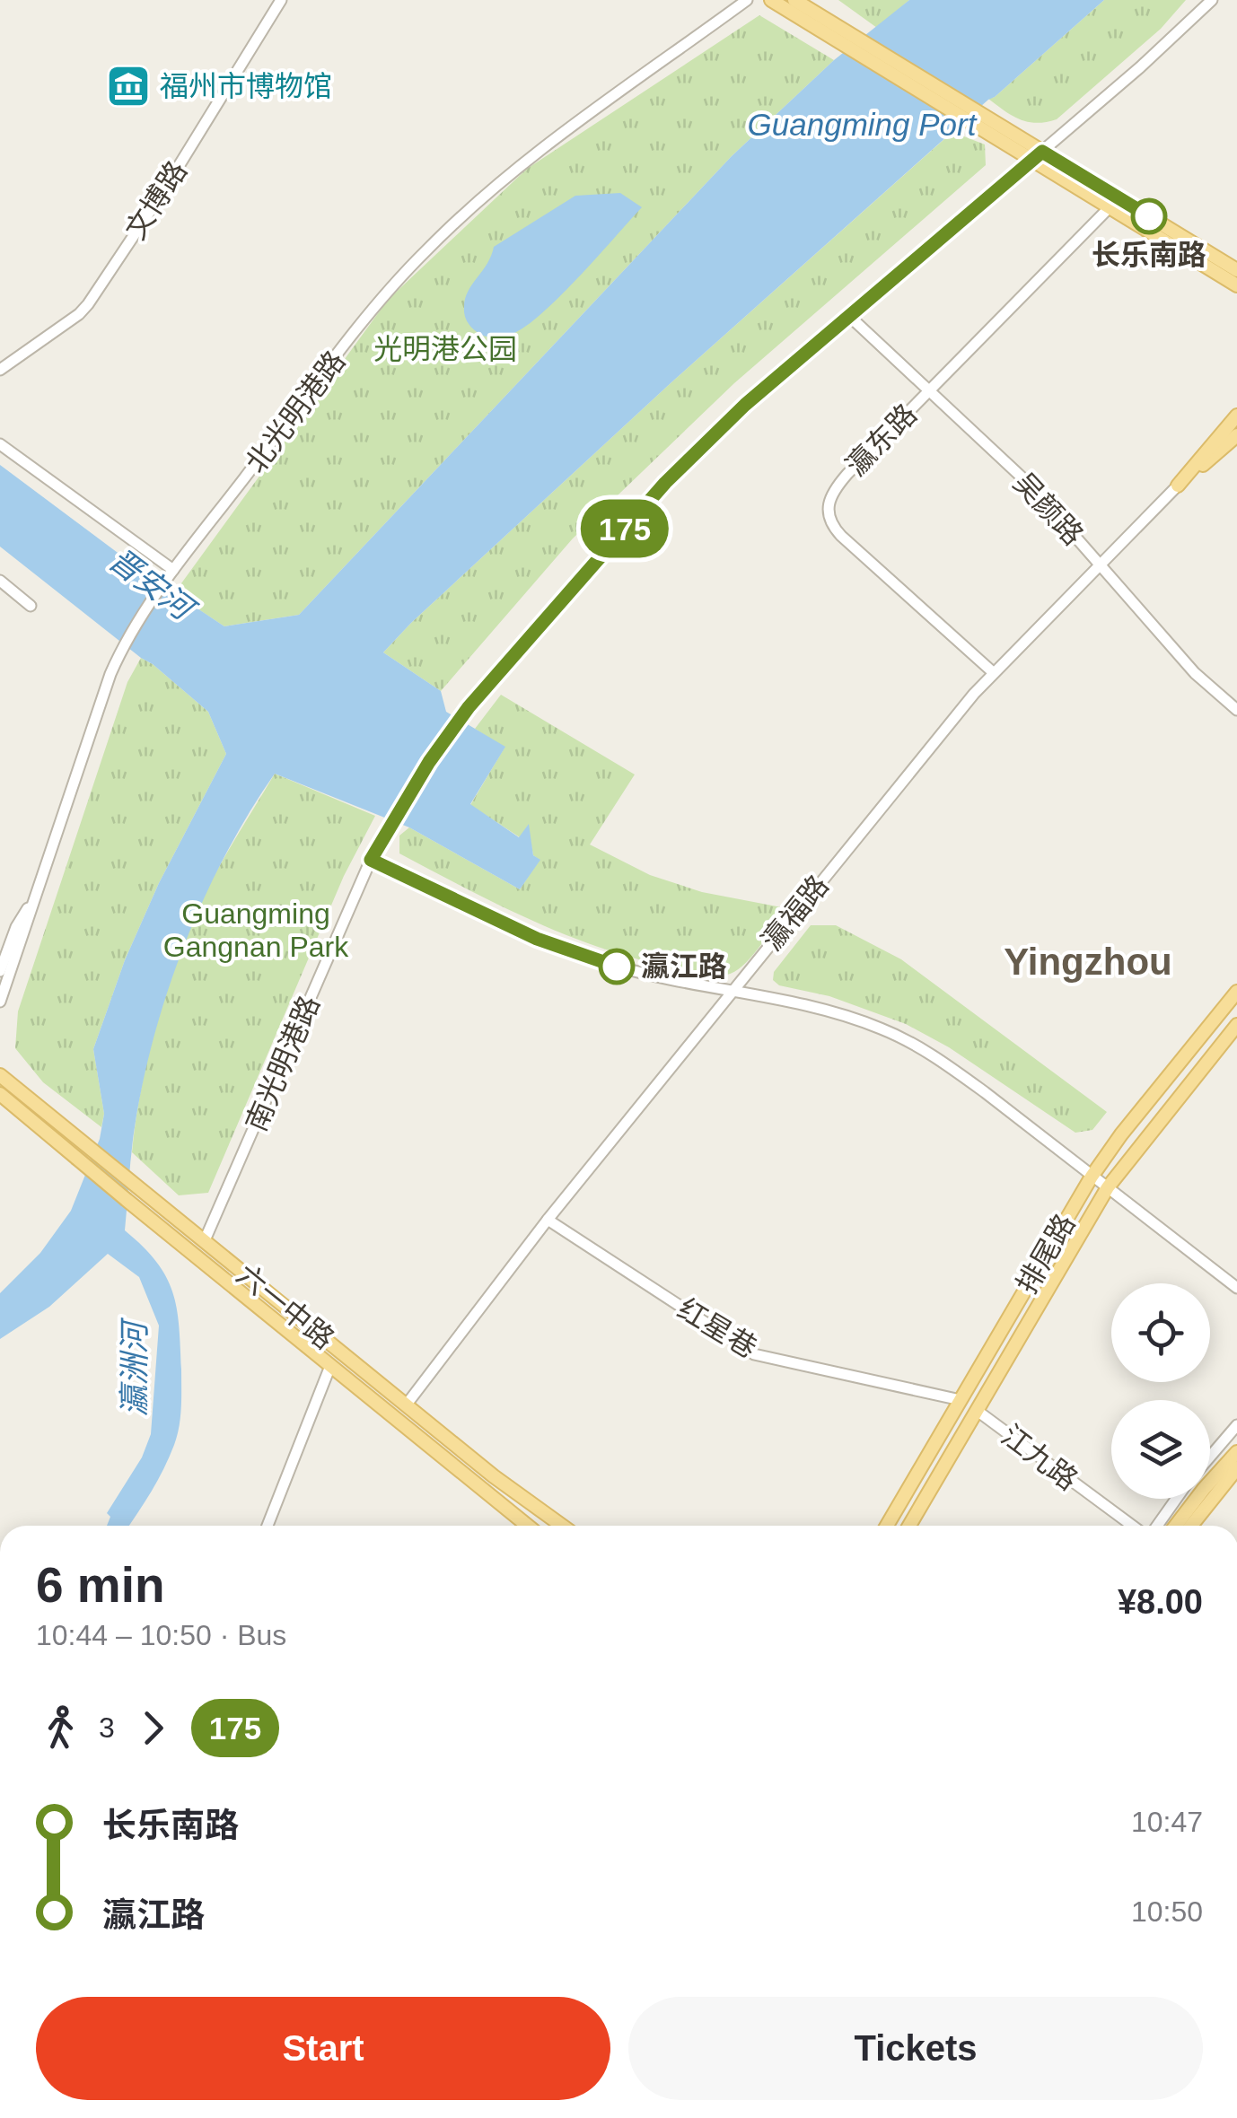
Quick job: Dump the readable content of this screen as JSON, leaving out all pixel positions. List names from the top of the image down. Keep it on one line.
{"streets":{"main road":["排尾路","六一中路"],"street":["文博路","北光明港路","瀛东路","吴颜路","瀛福路","南光明港路","红星巷","江九路"]},"crossings":[["瀛东路","吴颜路"],["瀛东路","瀛福路"],["吴颜路","瀛福路"],["吴颜路","南光明港路"],["瀛福路","六一中路"],["瀛福路","红星巷"],["南光明港路","六一中路"],["排尾路","红星巷"],["排尾路","江九路"]],"districts":["Yingzhou"],"water":["Guangming Port","晋安河","瀛洲河"],"parks":["光明港公园","Guangming Gangnan Park"],"places":{"museum":["福州市博物馆"],"other":["长乐南路","瀛江路"]},"lines":["bus line 175"],"page":{"on_map":"175","heading":["6 min","10:44 – 10:50 · Bus","¥8.00"],"legs":["3","175"],"list":[{"name":"长乐南路","value":"10:47"},{"name":"瀛江路","value":"10:50"}],"buttons":["Start","Tickets"]}}
